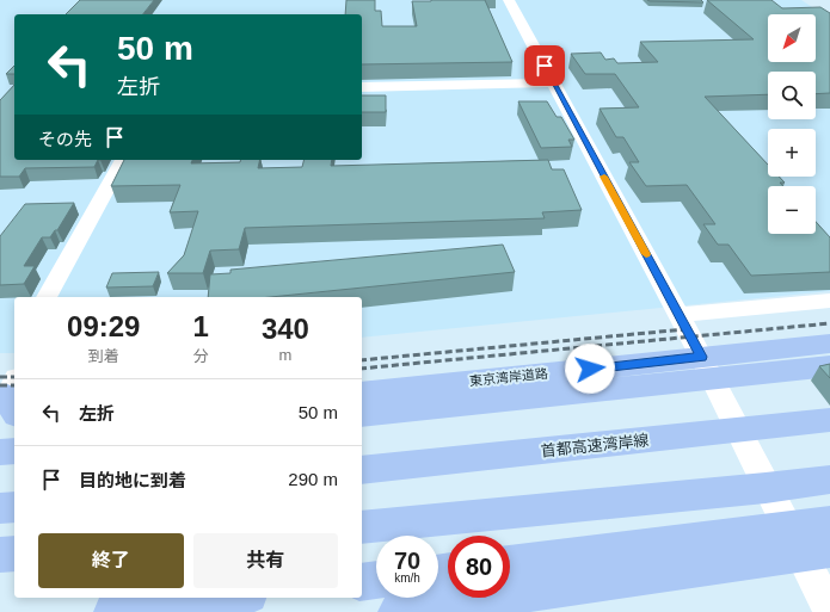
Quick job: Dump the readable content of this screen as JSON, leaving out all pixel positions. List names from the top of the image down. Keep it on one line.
{"streets":{"highway":["東京湾岸道路","首都高速湾岸線"]},"north":"bottom left","page":{"map_buttons":["+","−"],"turn":["50 m","左折"],"then":"その先","eta":["09:29","到着","1","分","340","m"],"list":[{"name":"左折","value":"50 m"},{"name":"目的地に到着","value":"290 m"}],"buttons":["終了","共有"],"speed":"70 km/h","limit":"80"}}
